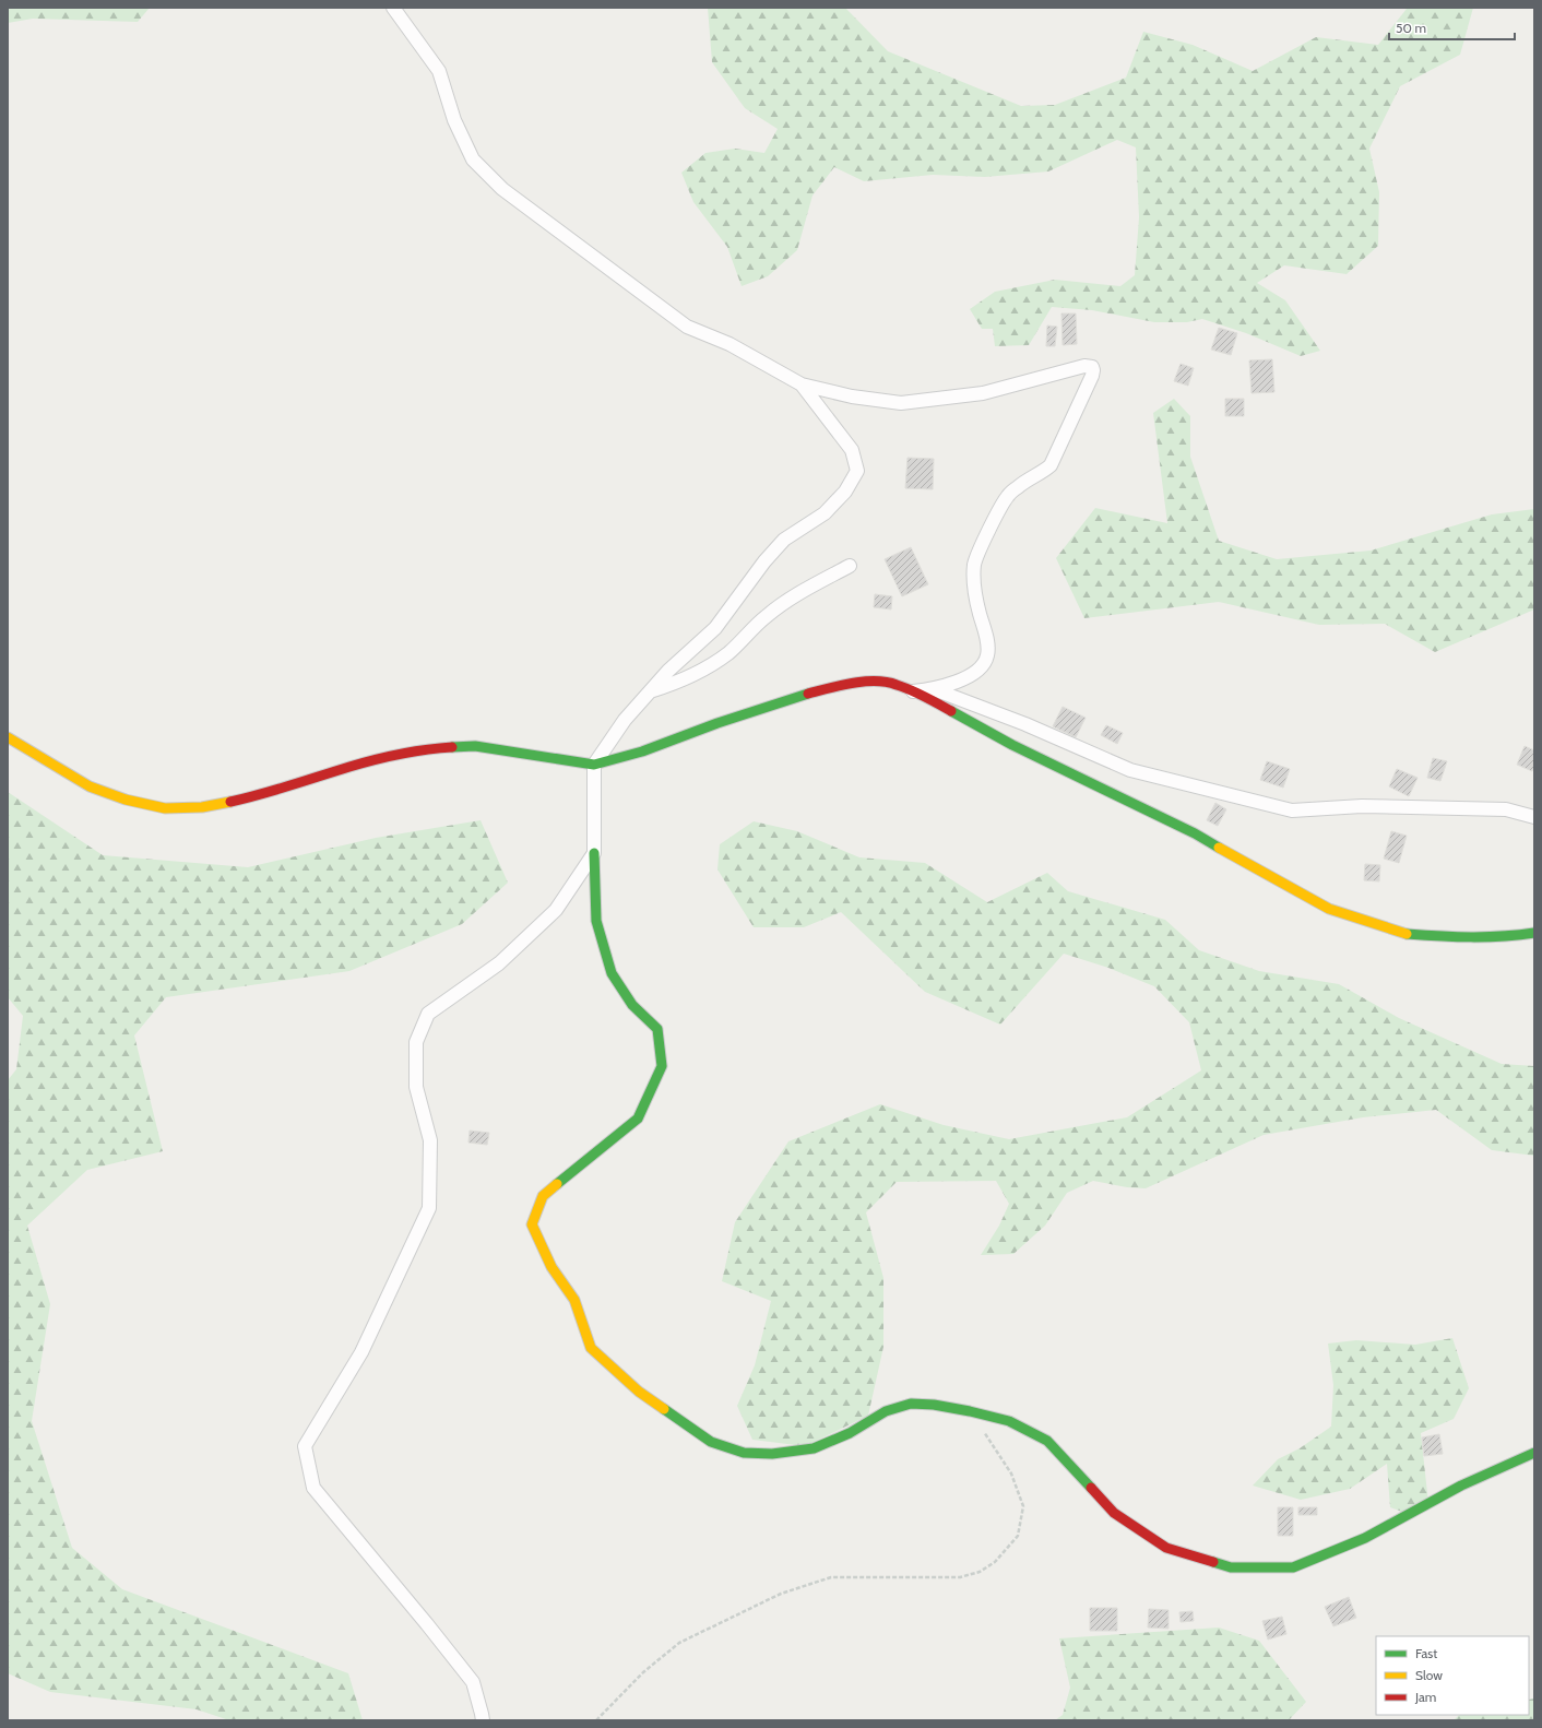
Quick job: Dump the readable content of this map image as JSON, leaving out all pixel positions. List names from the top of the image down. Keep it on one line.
{"legend":["Fast","Slow","Jam"],"scale_bar":"50 m"}
